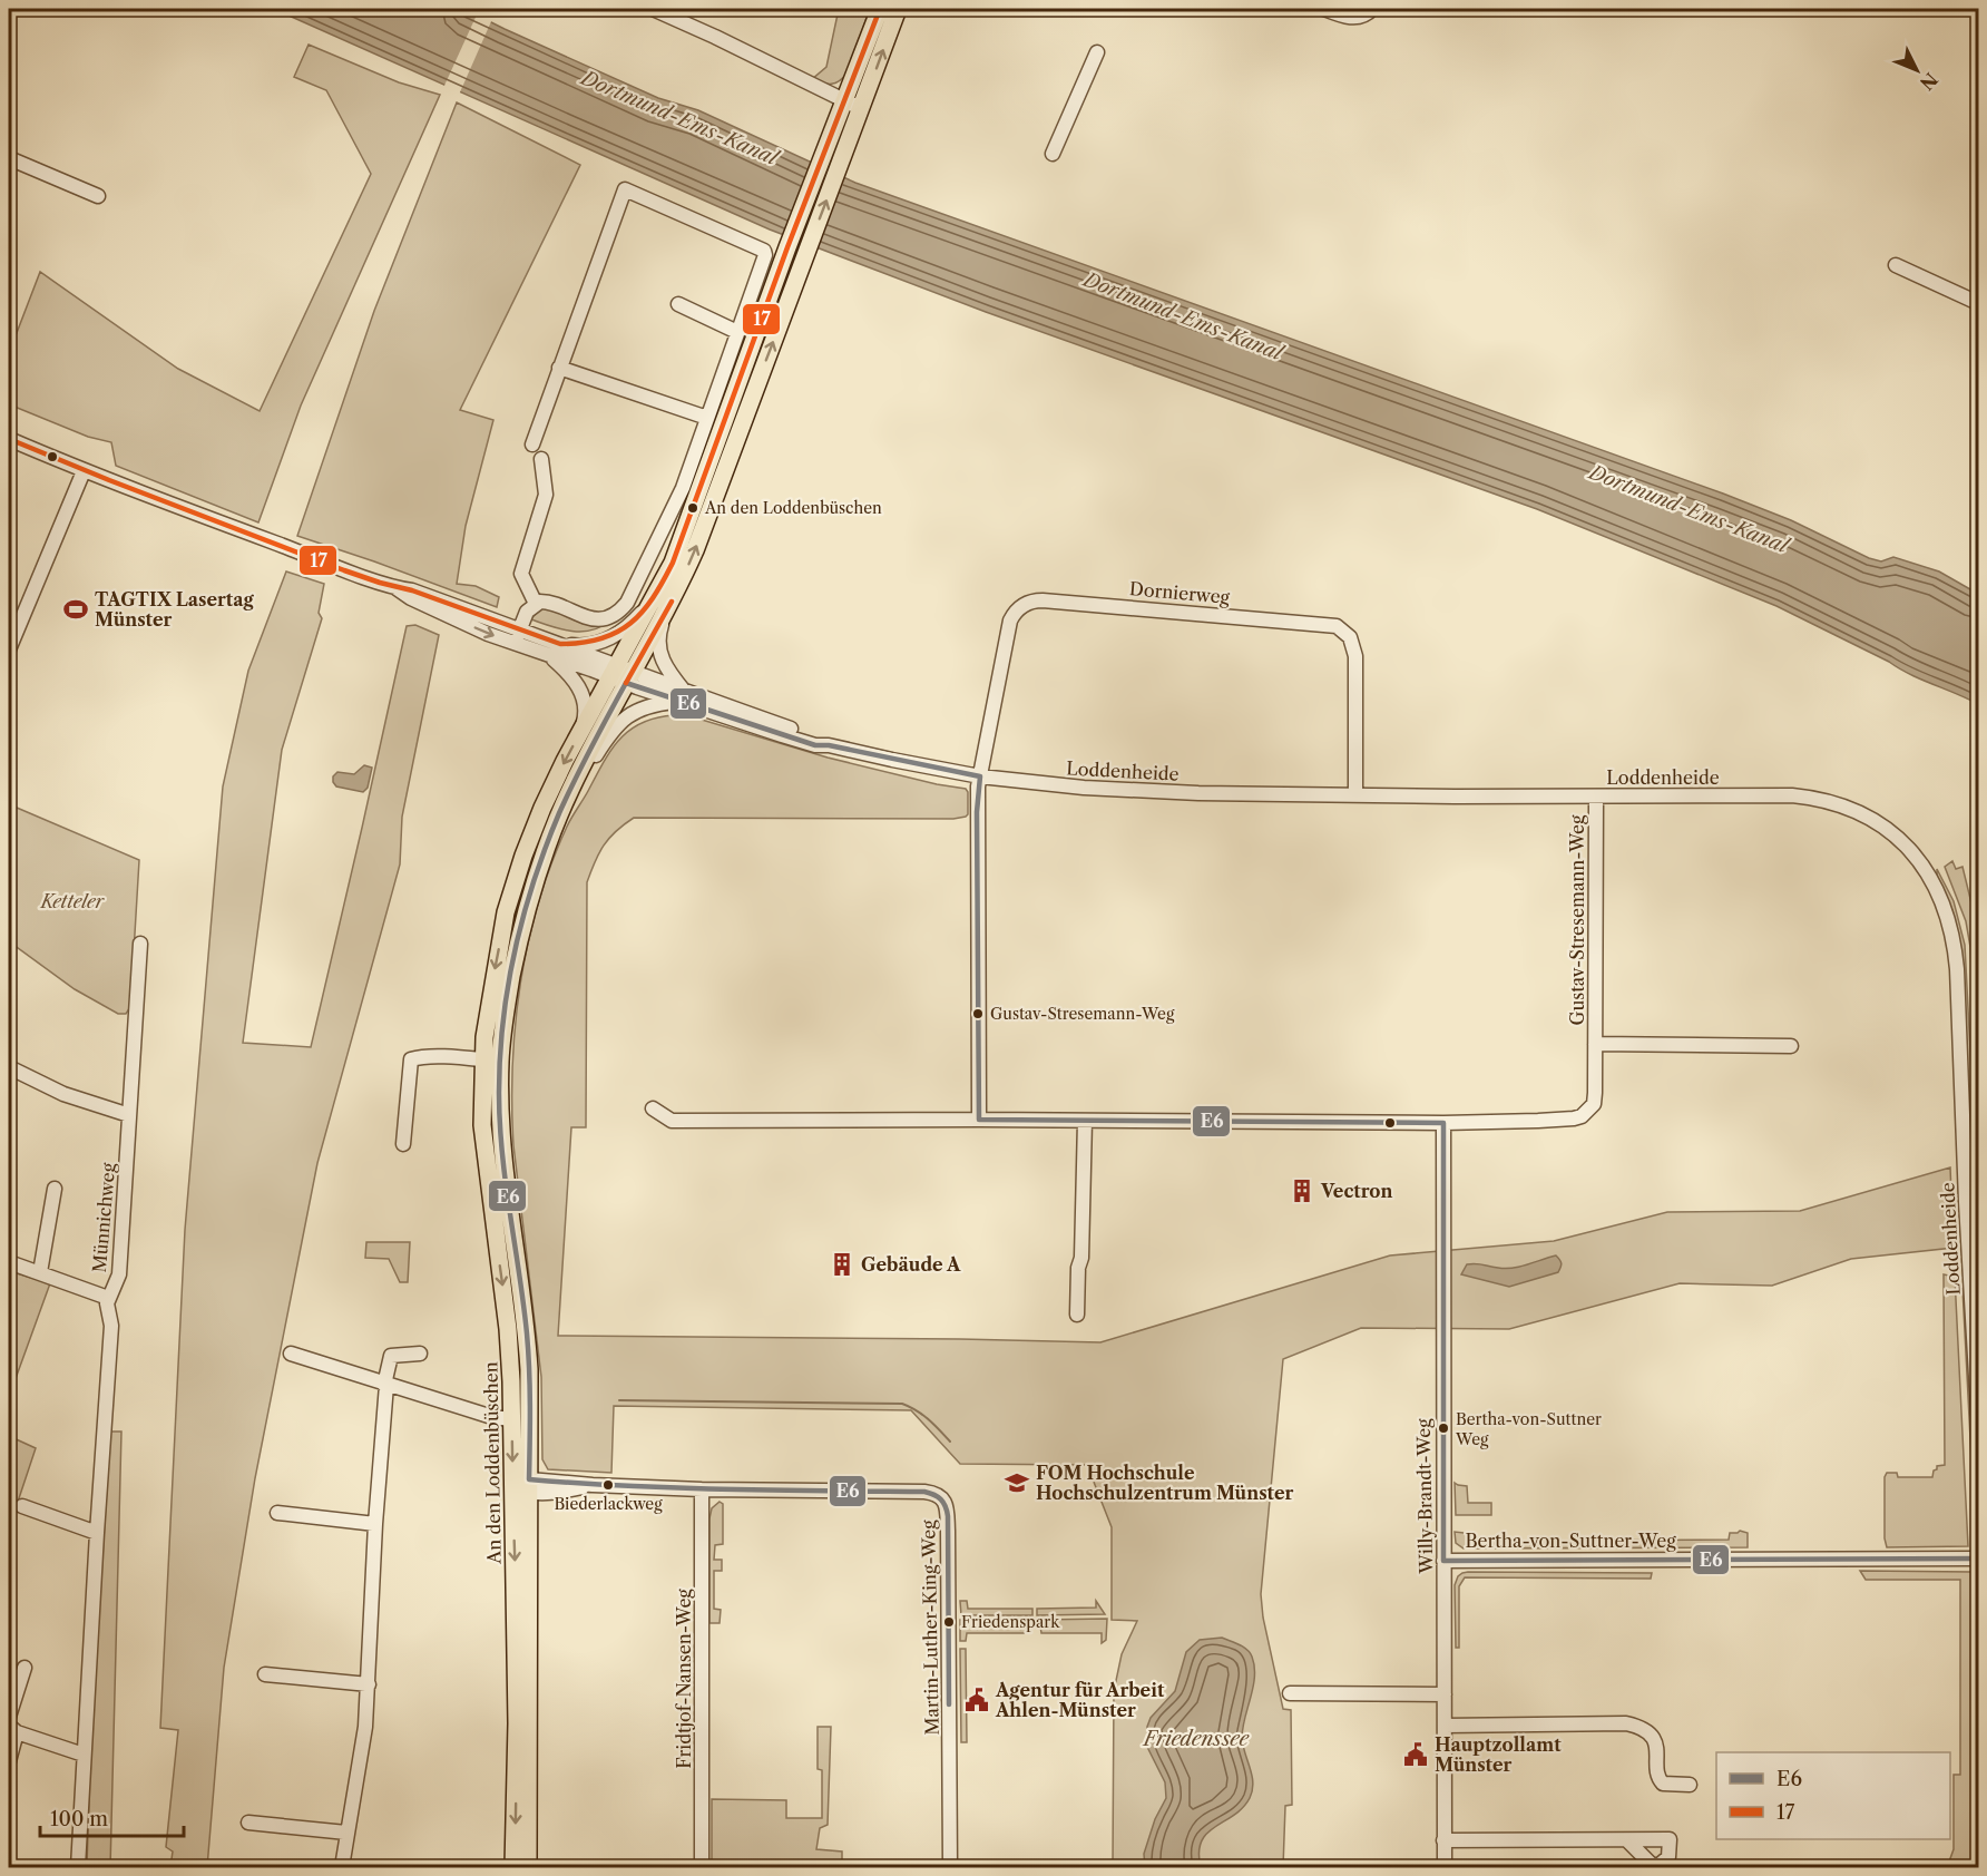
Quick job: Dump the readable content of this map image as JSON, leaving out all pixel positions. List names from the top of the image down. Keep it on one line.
{"streets":{"main road":["An den Loddenbüschen"],"street":["Dornierweg","Loddenheide","Gustav-Stresemann-Weg","Münnichweg","Willy-Brandt-Weg","Bertha-von-Suttner-Weg","Martin-Luther-King-Weg","Fridtjof-Nansen-Weg"]},"crossings":[["Dornierweg","Loddenheide"],["Loddenheide","Gustav-Stresemann-Weg"],["Loddenheide","An den Loddenbüschen"],["Gustav-Stresemann-Weg","Willy-Brandt-Weg"],["An den Loddenbüschen","Martin-Luther-King-Weg"],["Willy-Brandt-Weg","Bertha-von-Suttner-Weg"],["Martin-Luther-King-Weg","Fridtjof-Nansen-Weg"]],"water":["Dortmund-Ems-Kanal","Friedenssee"],"parks":["Ketteler"],"places":{"other":["An den Loddenbüschen","Gustav-Stresemann-Weg","Bertha-von-Suttner Weg","Biederlackweg","Friedenspark"],"sports":["TAGTIX Lasertag Münster"],"building":["Vectron","Gebäude A"],"school or university":["FOM Hochschule Hochschulzentrum Münster"],"public building":["Agentur für Arbeit Ahlen-Münster","Hauptzollamt Münster"]},"lines":["transit line 17","transit line E6"],"legend":["E6","17"],"scale_bar":"100 m","north":"bottom right"}
